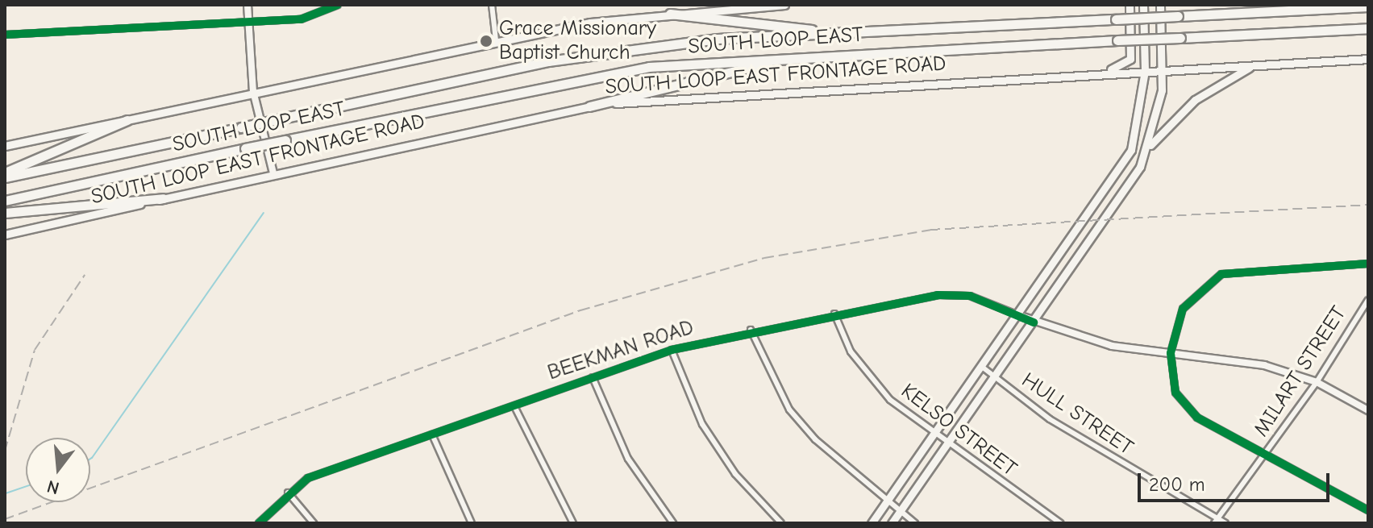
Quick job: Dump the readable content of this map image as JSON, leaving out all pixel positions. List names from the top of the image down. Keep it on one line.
{"streets":{"highway":["SOUTH LOOP EAST"],"main road":["SOUTH LOOP EAST FRONTAGE ROAD"],"street":["BEEKMAN ROAD","MILART STREET","HULL STREET","KELSO STREET"]},"crossings":[["BEEKMAN ROAD","KELSO STREET"],["MILART STREET","HULL STREET"]],"places":["Grace Missionary Baptist Church"],"scale_bar":"200 m","north":"bottom"}
